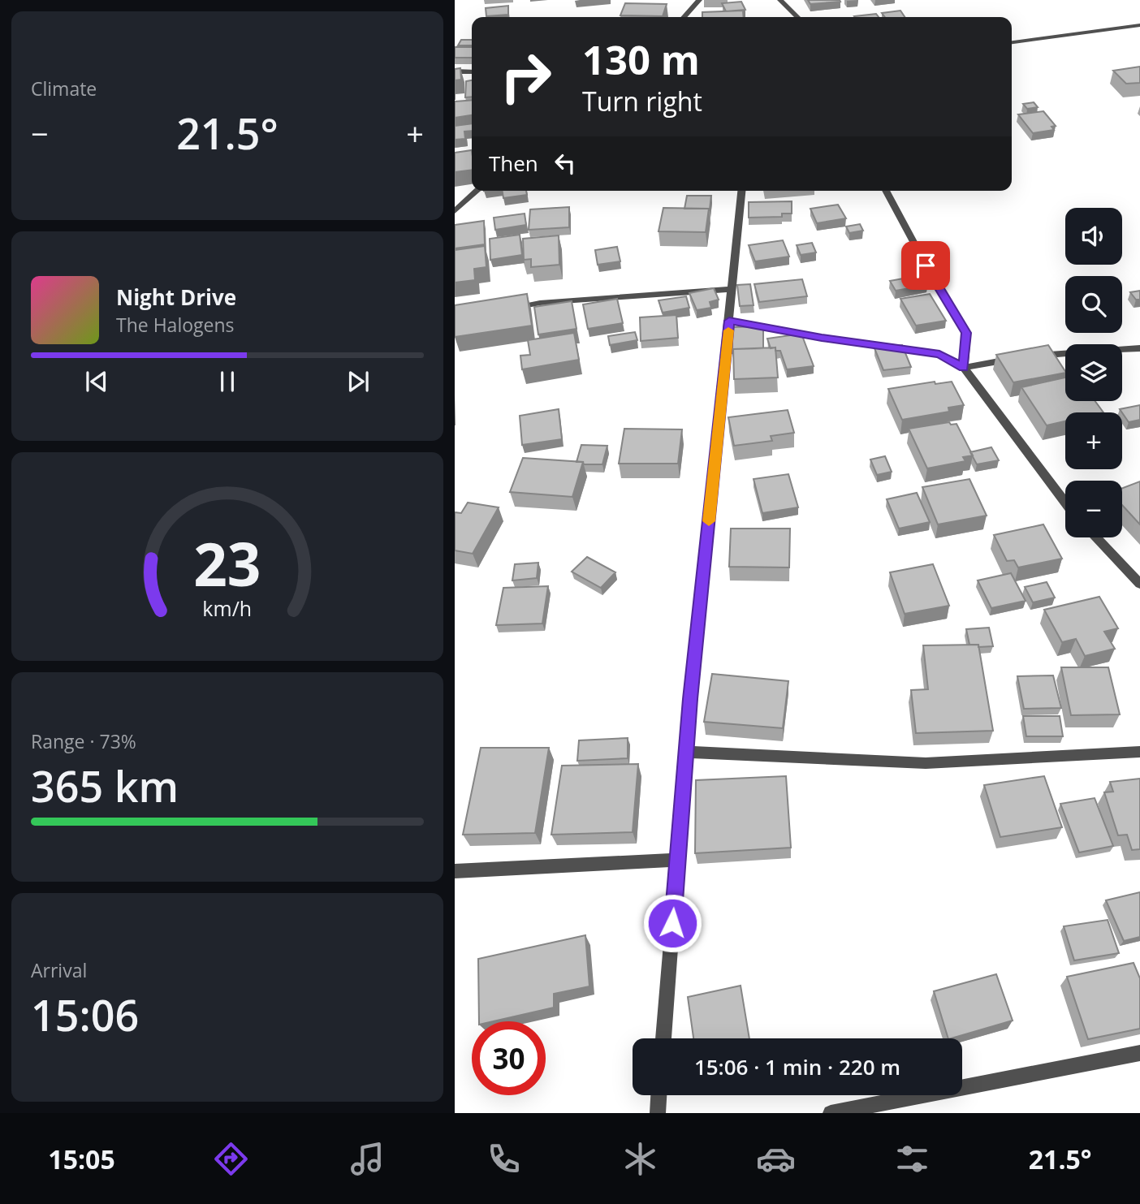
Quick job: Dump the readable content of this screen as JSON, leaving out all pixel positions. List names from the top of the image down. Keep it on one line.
{"page":{"tile":["Climate",["Range · 73%","365 km"],["Arrival","15:06"]],"turn":["130 m","Turn right"],"heat":["−","21.5°","+"],"then":"Then","map_buttons":["+","−"],"song":["Night Drive","The Halogens"],"limit":"30","trip":"15:06 · 1 min · 220 m","tabs":["15:05","21.5°"],"gauge":["23","km/h"]}}
